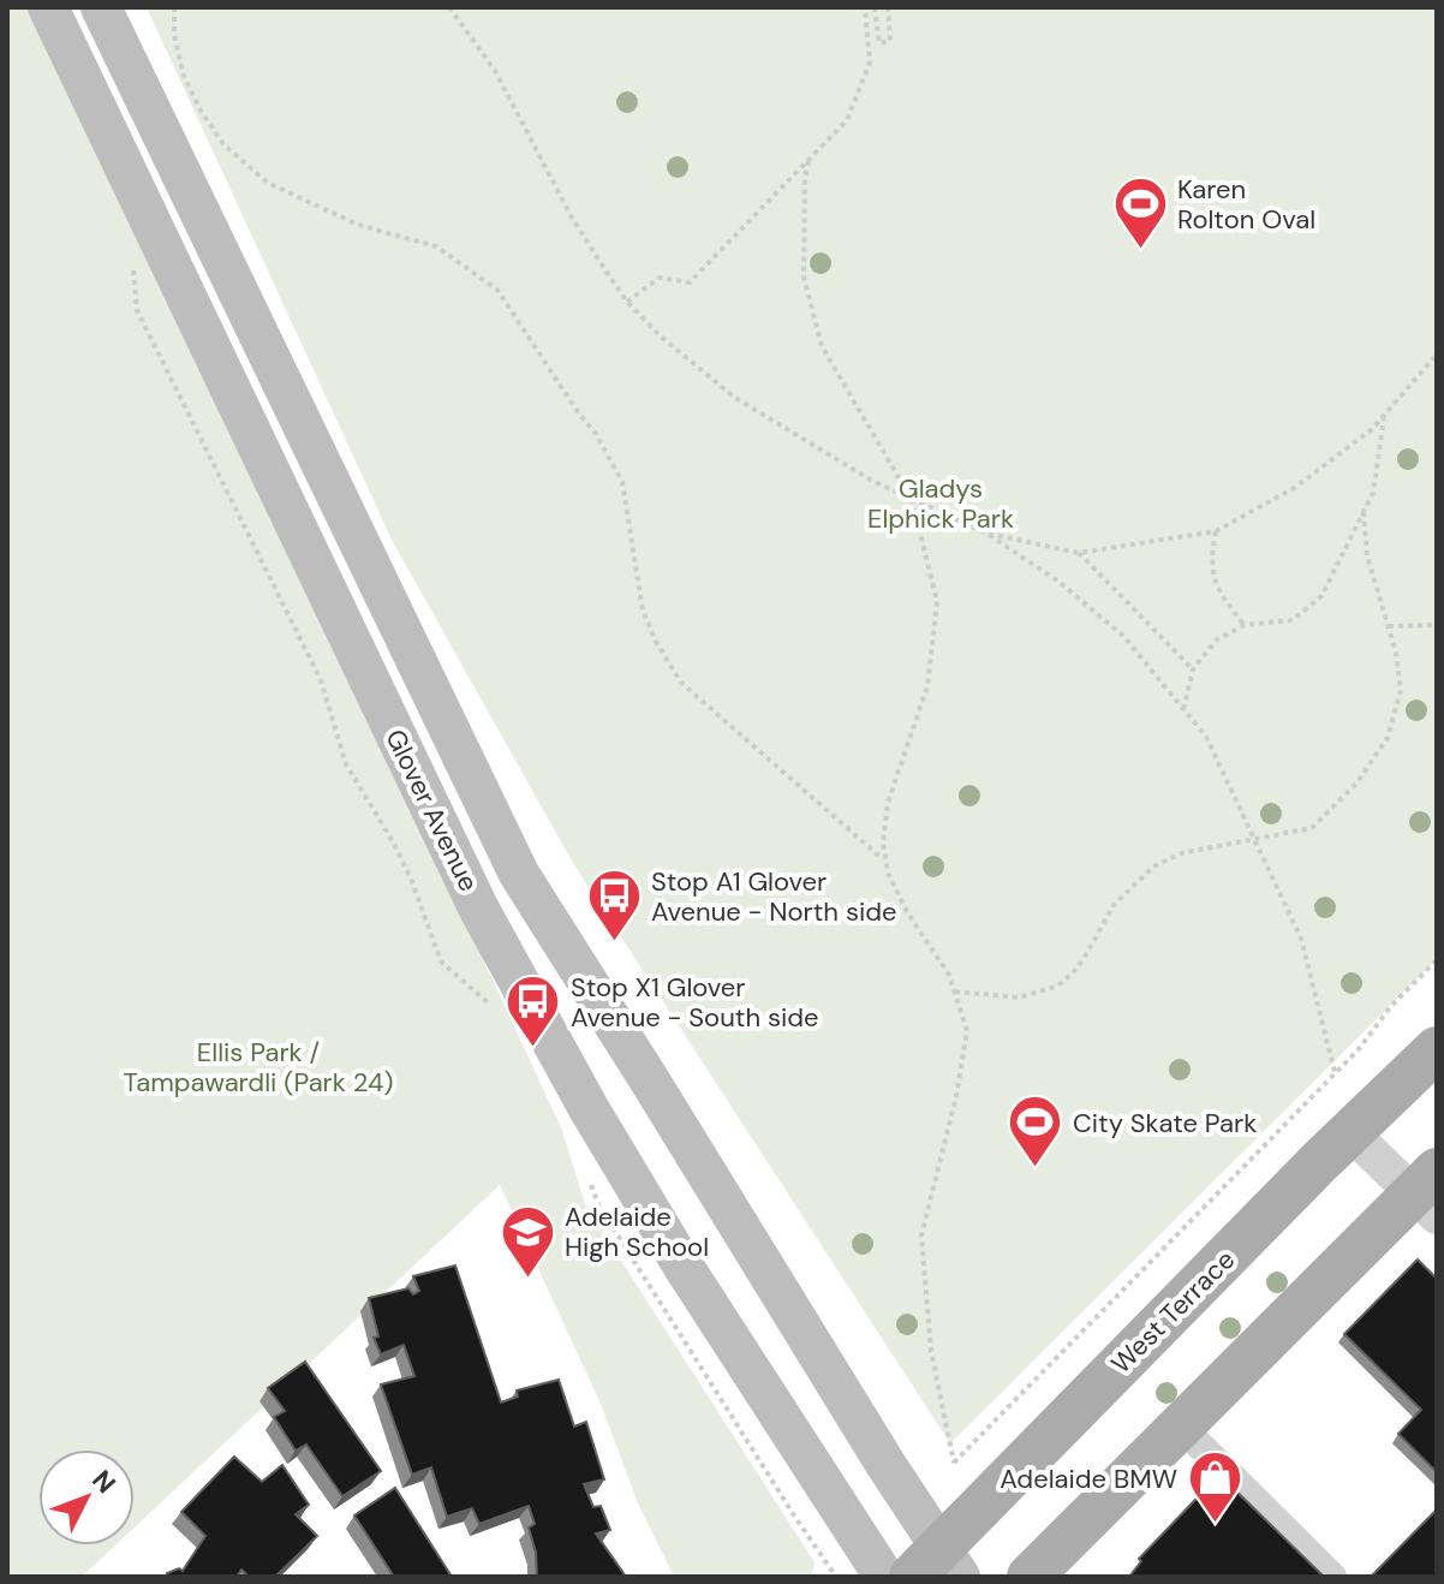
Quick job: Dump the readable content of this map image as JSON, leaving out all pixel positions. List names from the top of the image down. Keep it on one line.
{"streets":{"main road":["Glover Avenue","West Terrace"]},"crossings":[["Glover Avenue","West Terrace"]],"parks":["Gladys Elphick Park","Ellis Park / Tampawardli (Park 24)"],"places":{"sports":["Karen Rolton Oval","City Skate Park"],"bus stop":["Stop A1 Glover Avenue - North side","Stop X1 Glover Avenue - South side"],"school or university":["Adelaide High School"],"shop":["Adelaide BMW"]},"north":"top right"}
